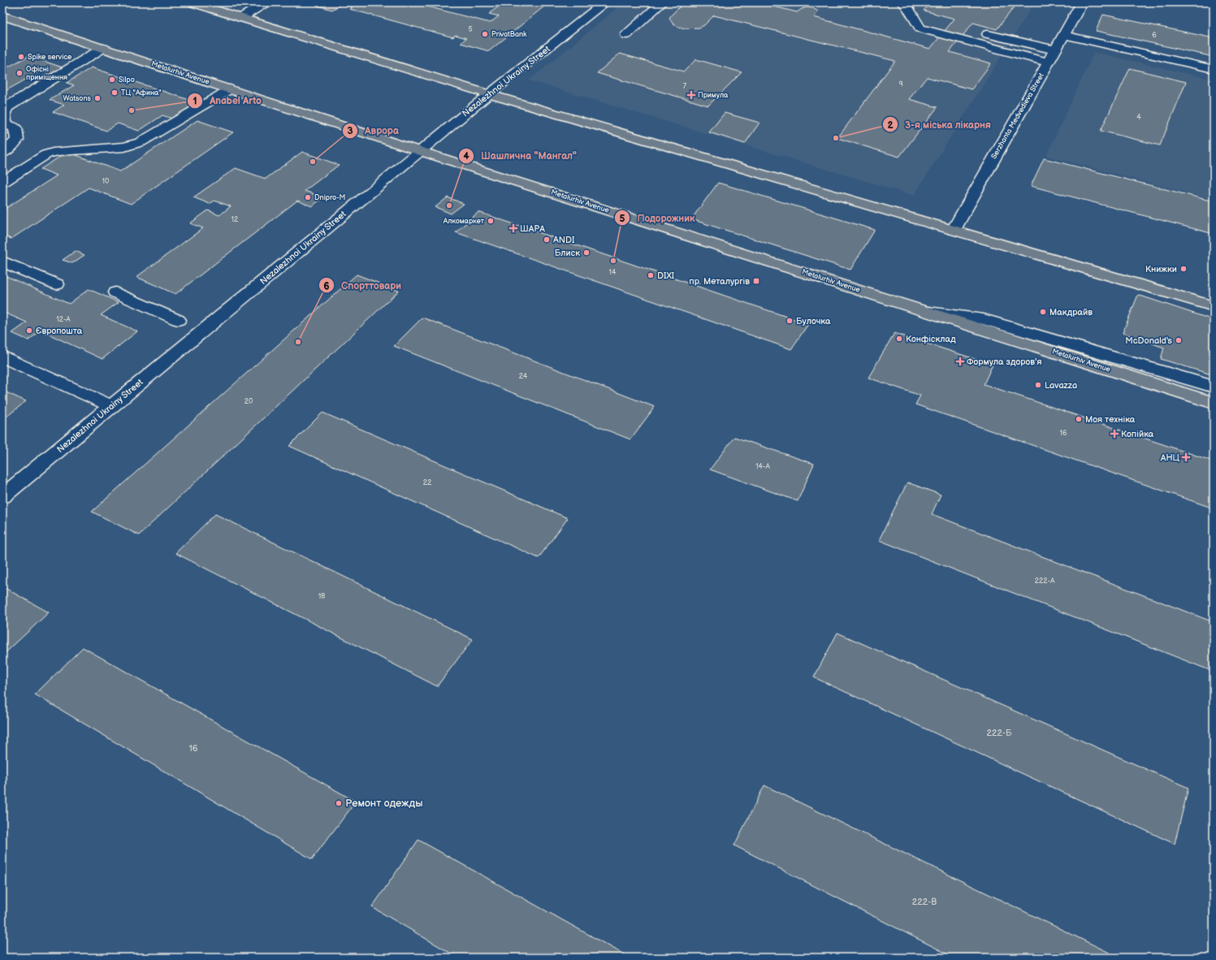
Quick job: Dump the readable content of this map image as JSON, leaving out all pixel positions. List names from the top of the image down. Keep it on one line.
{"streets":{"main road":["Metalurhiv Avenue"],"street":["Nezalezhnoi Ukrainy Street","Serzhanta Medvedieva Street"]},"crossings":[["Metalurhiv Avenue","Nezalezhnoi Ukrainy Street"]],"places":{"other":["PrivatBank","Spike service","Офісні приміщення","Silpo","ТЦ \"Афина\"","Watsons","Anabel Arto","3-я міська лікарня","Аврора","Dnipro-M","Шашлична \"Мангал\"","Алкомаркет","ANDI","Блиск","Подорожник","Книжки","DIXI","Макдрайв","Булочка","Європошта","Конфісклад","McDonald's","Спорттовари","Lavazza","Моя техніка","Ремонт одежды"],"health":["Примула","ШАРА","Формула здоров'я","Копійка","АНЦ"],"transit":["пр. Металургів"]},"house_numbers":["5","6","9","7","4","10","12","14","12-А","24","20","16","14-А","22","222-А","18","222-Б","16","222-В"]}
